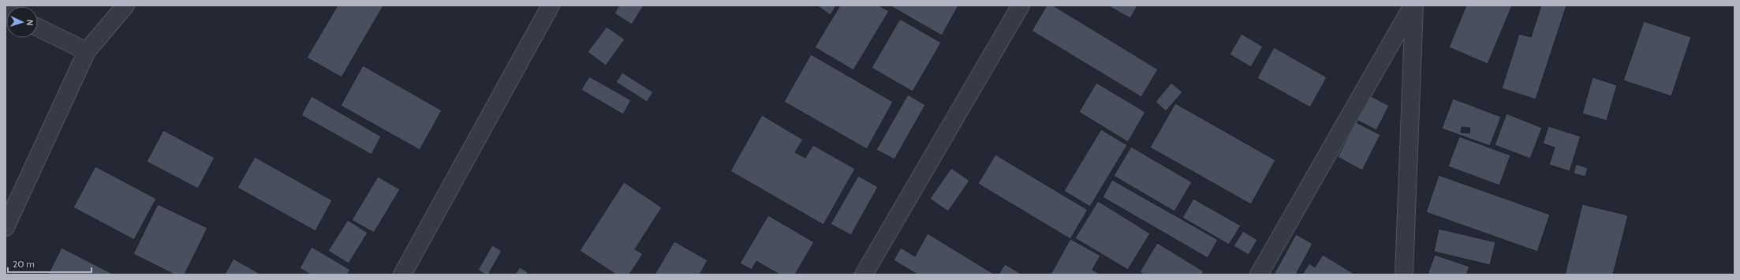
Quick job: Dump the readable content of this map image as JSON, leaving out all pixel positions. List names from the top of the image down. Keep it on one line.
{"scale_bar":"20 m","north":"right"}
